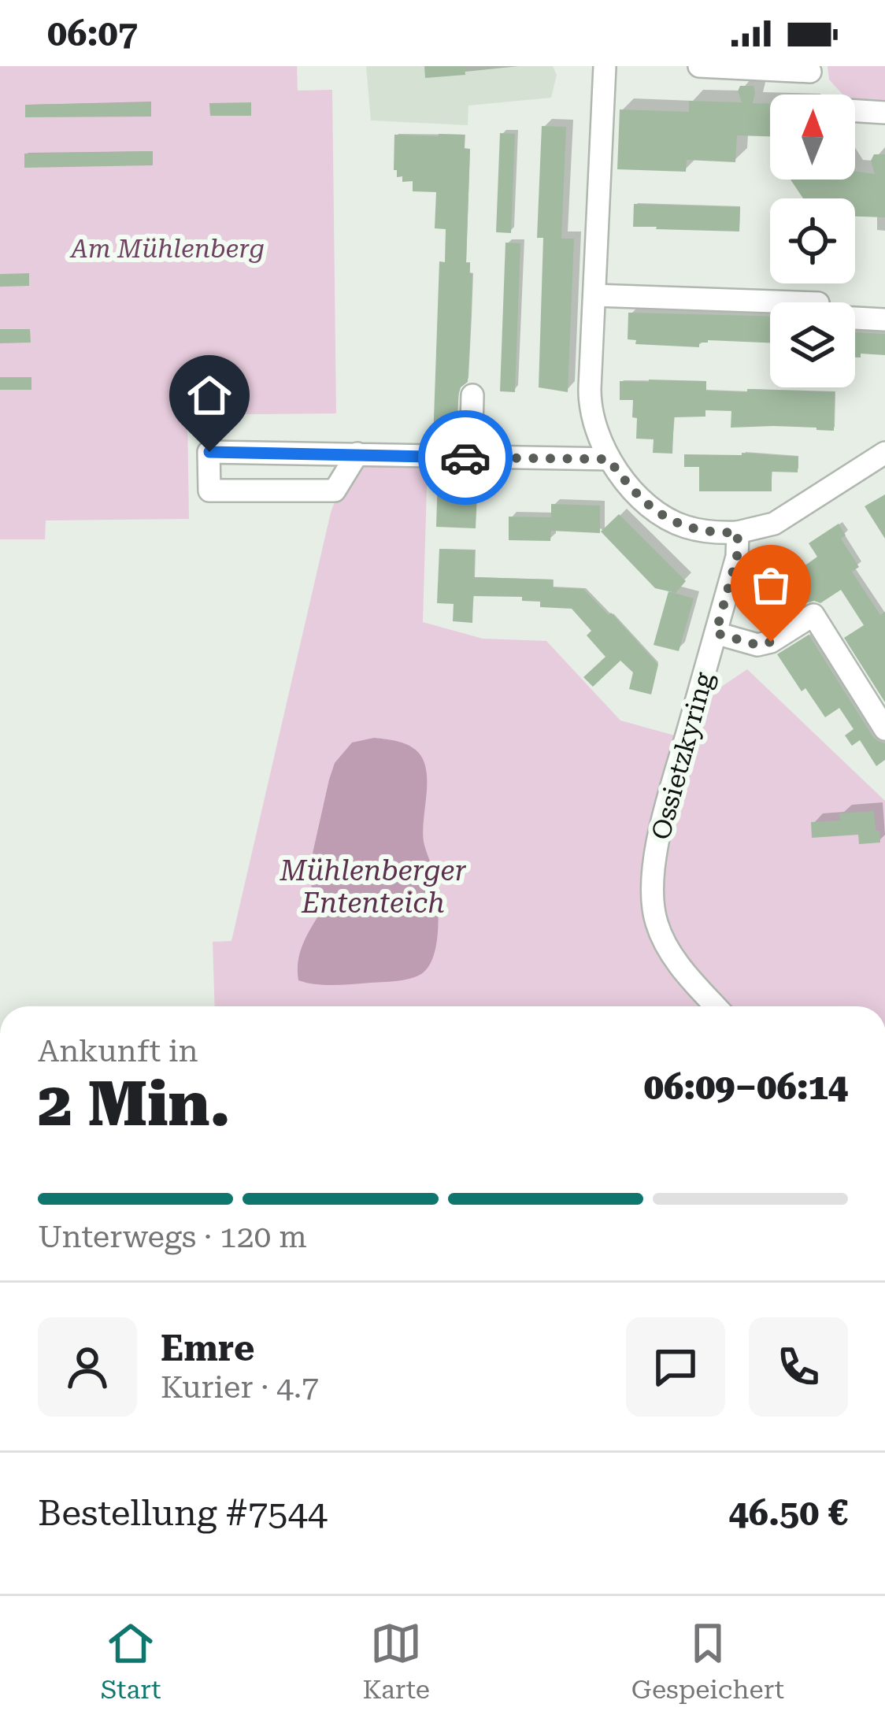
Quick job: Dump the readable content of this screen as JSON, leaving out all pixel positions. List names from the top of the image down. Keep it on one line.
{"streets":{"street":["Ossietzkyring"]},"water":["Mühlenberger Ententeich"],"parks":["Am Mühlenberg"],"north":"top","page":{"status":"06:07","heading":["2 Min.","Ankunft in","06:09–06:14"],"panel":["Emre","Kurier · 4.7","Bestellung #7544","46.50 €"],"bar":"Unterwegs · 120 m","tabs":["Start","Karte","Gespeichert"]}}
